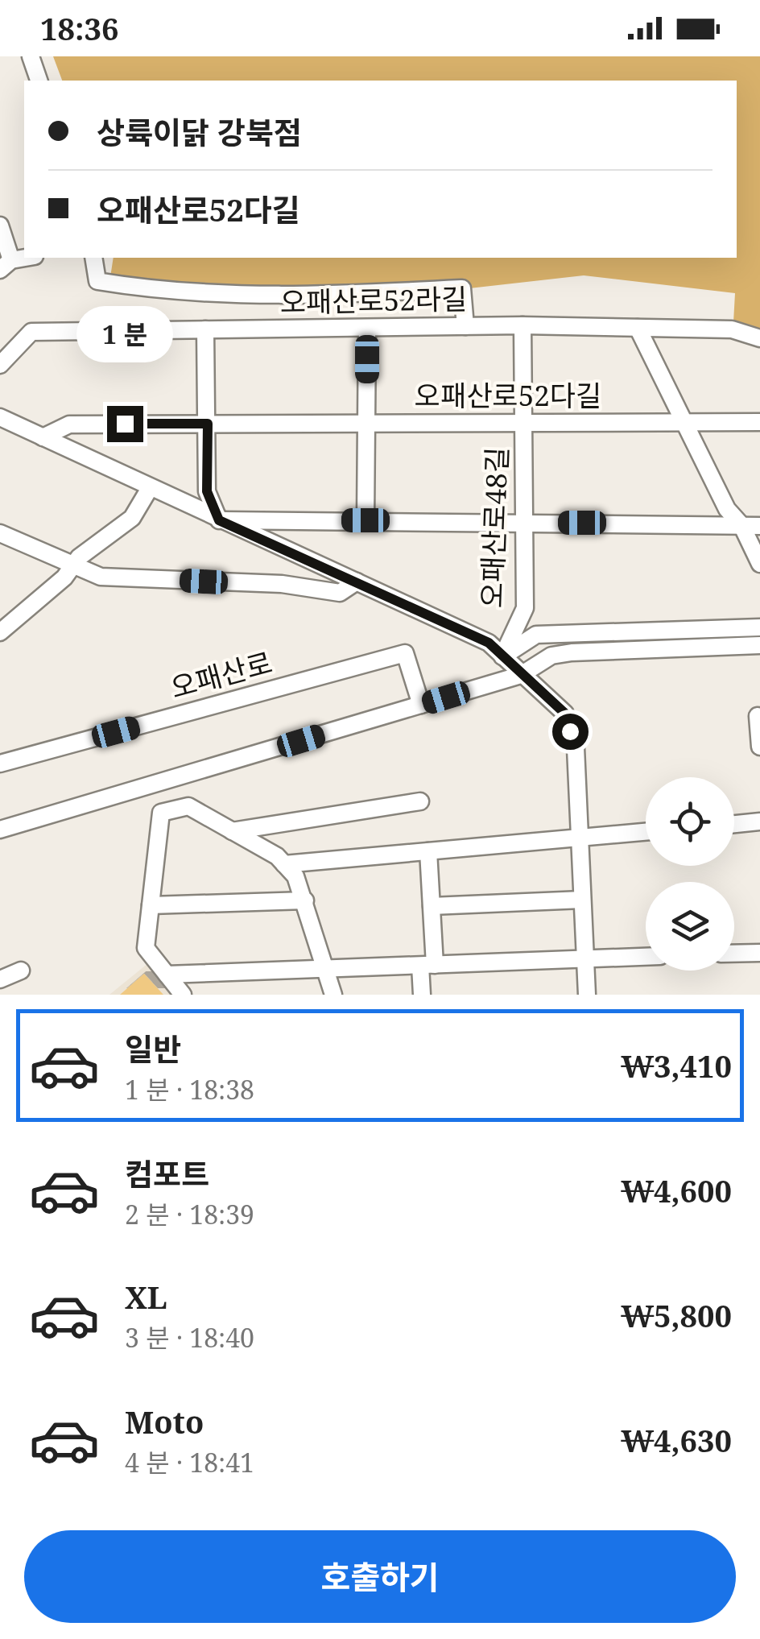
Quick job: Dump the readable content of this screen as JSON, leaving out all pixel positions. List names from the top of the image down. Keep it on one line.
{"streets":{"street":["오패산로52라길","오패산로52다길","오패산로48길","오패산로"]},"crossings":[["오패산로52라길","오패산로48길"],["오패산로52다길","오패산로48길"]],"page":{"status":"18:36","banner":["상륙이닭 강북점","오패산로52다길"],"bubble":"1 분","list":[{"name":"일반","note":"1 분 · 18:38","value":"₩3,410"},{"name":"컴포트","note":"2 분 · 18:39","value":"₩4,600"},{"name":"XL","note":"3 분 · 18:40","value":"₩5,800"},{"name":"Moto","note":"4 분 · 18:41","value":"₩4,630"}],"buttons":"호출하기"}}
